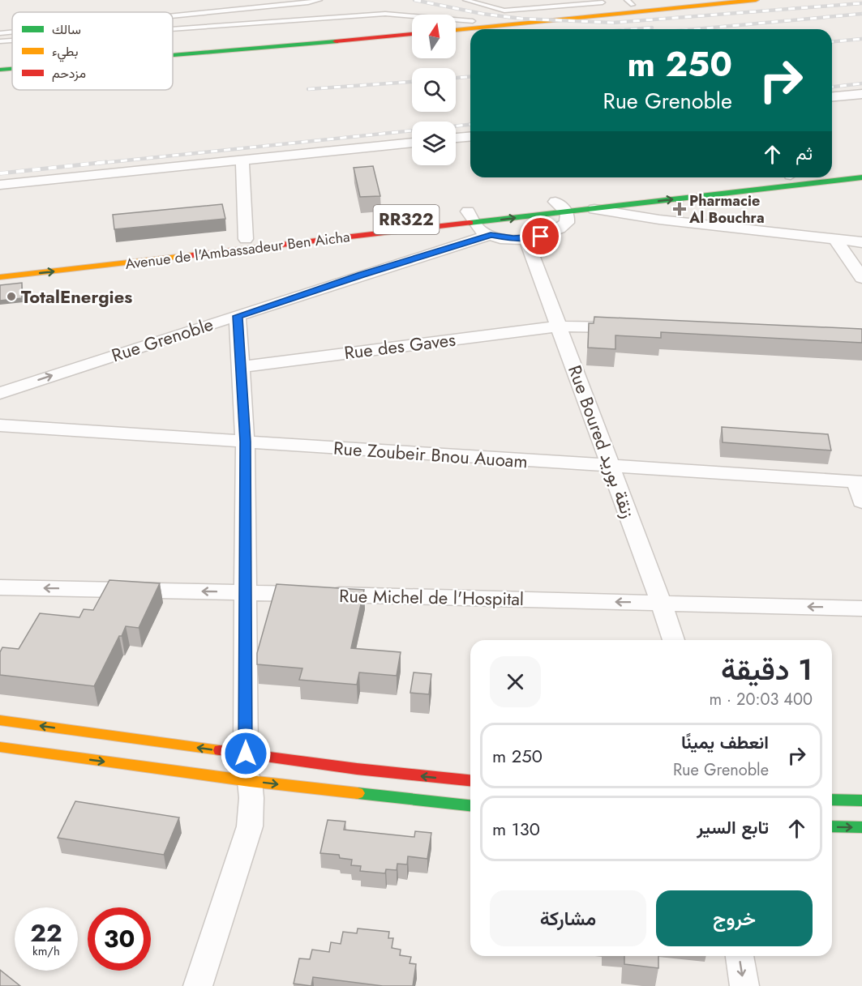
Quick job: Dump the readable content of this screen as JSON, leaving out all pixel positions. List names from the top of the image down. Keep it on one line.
{"streets":{"main road":["RR322","Avenue de l'Ambassadeur Ben Aicha"],"street":["Rue Grenoble","Rue des Gaves","Rue Boured زنقة بوريد","Rue Zoubeir Bnou Auoam","Rue Michel de l'Hospital"]},"crossings":[["Rue des Gaves","Rue Boured زنقة بوريد"],["Rue Boured زنقة بوريد","Rue Zoubeir Bnou Auoam"],["Rue Boured زنقة بوريد","Rue Michel de l'Hospital"]],"one_way":["Rue Michel de l'Hospital"],"places":{"health":["Pharmacie Al Bouchra"],"other":["TotalEnergies"]},"legend":["سالك","بطيء","مزدحم"],"north":"top","page":{"turn":["250 m","Rue Grenoble"],"then":"ثم","heading":["1 دقيقة","400 m · 20:03"],"list":[{"name":"انعطف يمينًا","note":"Rue Grenoble","value":"250 m"},{"name":"تابع السير","value":"130 m"}],"buttons":["خروج","مشاركة"],"speed":"22 km/h","limit":"30"}}
